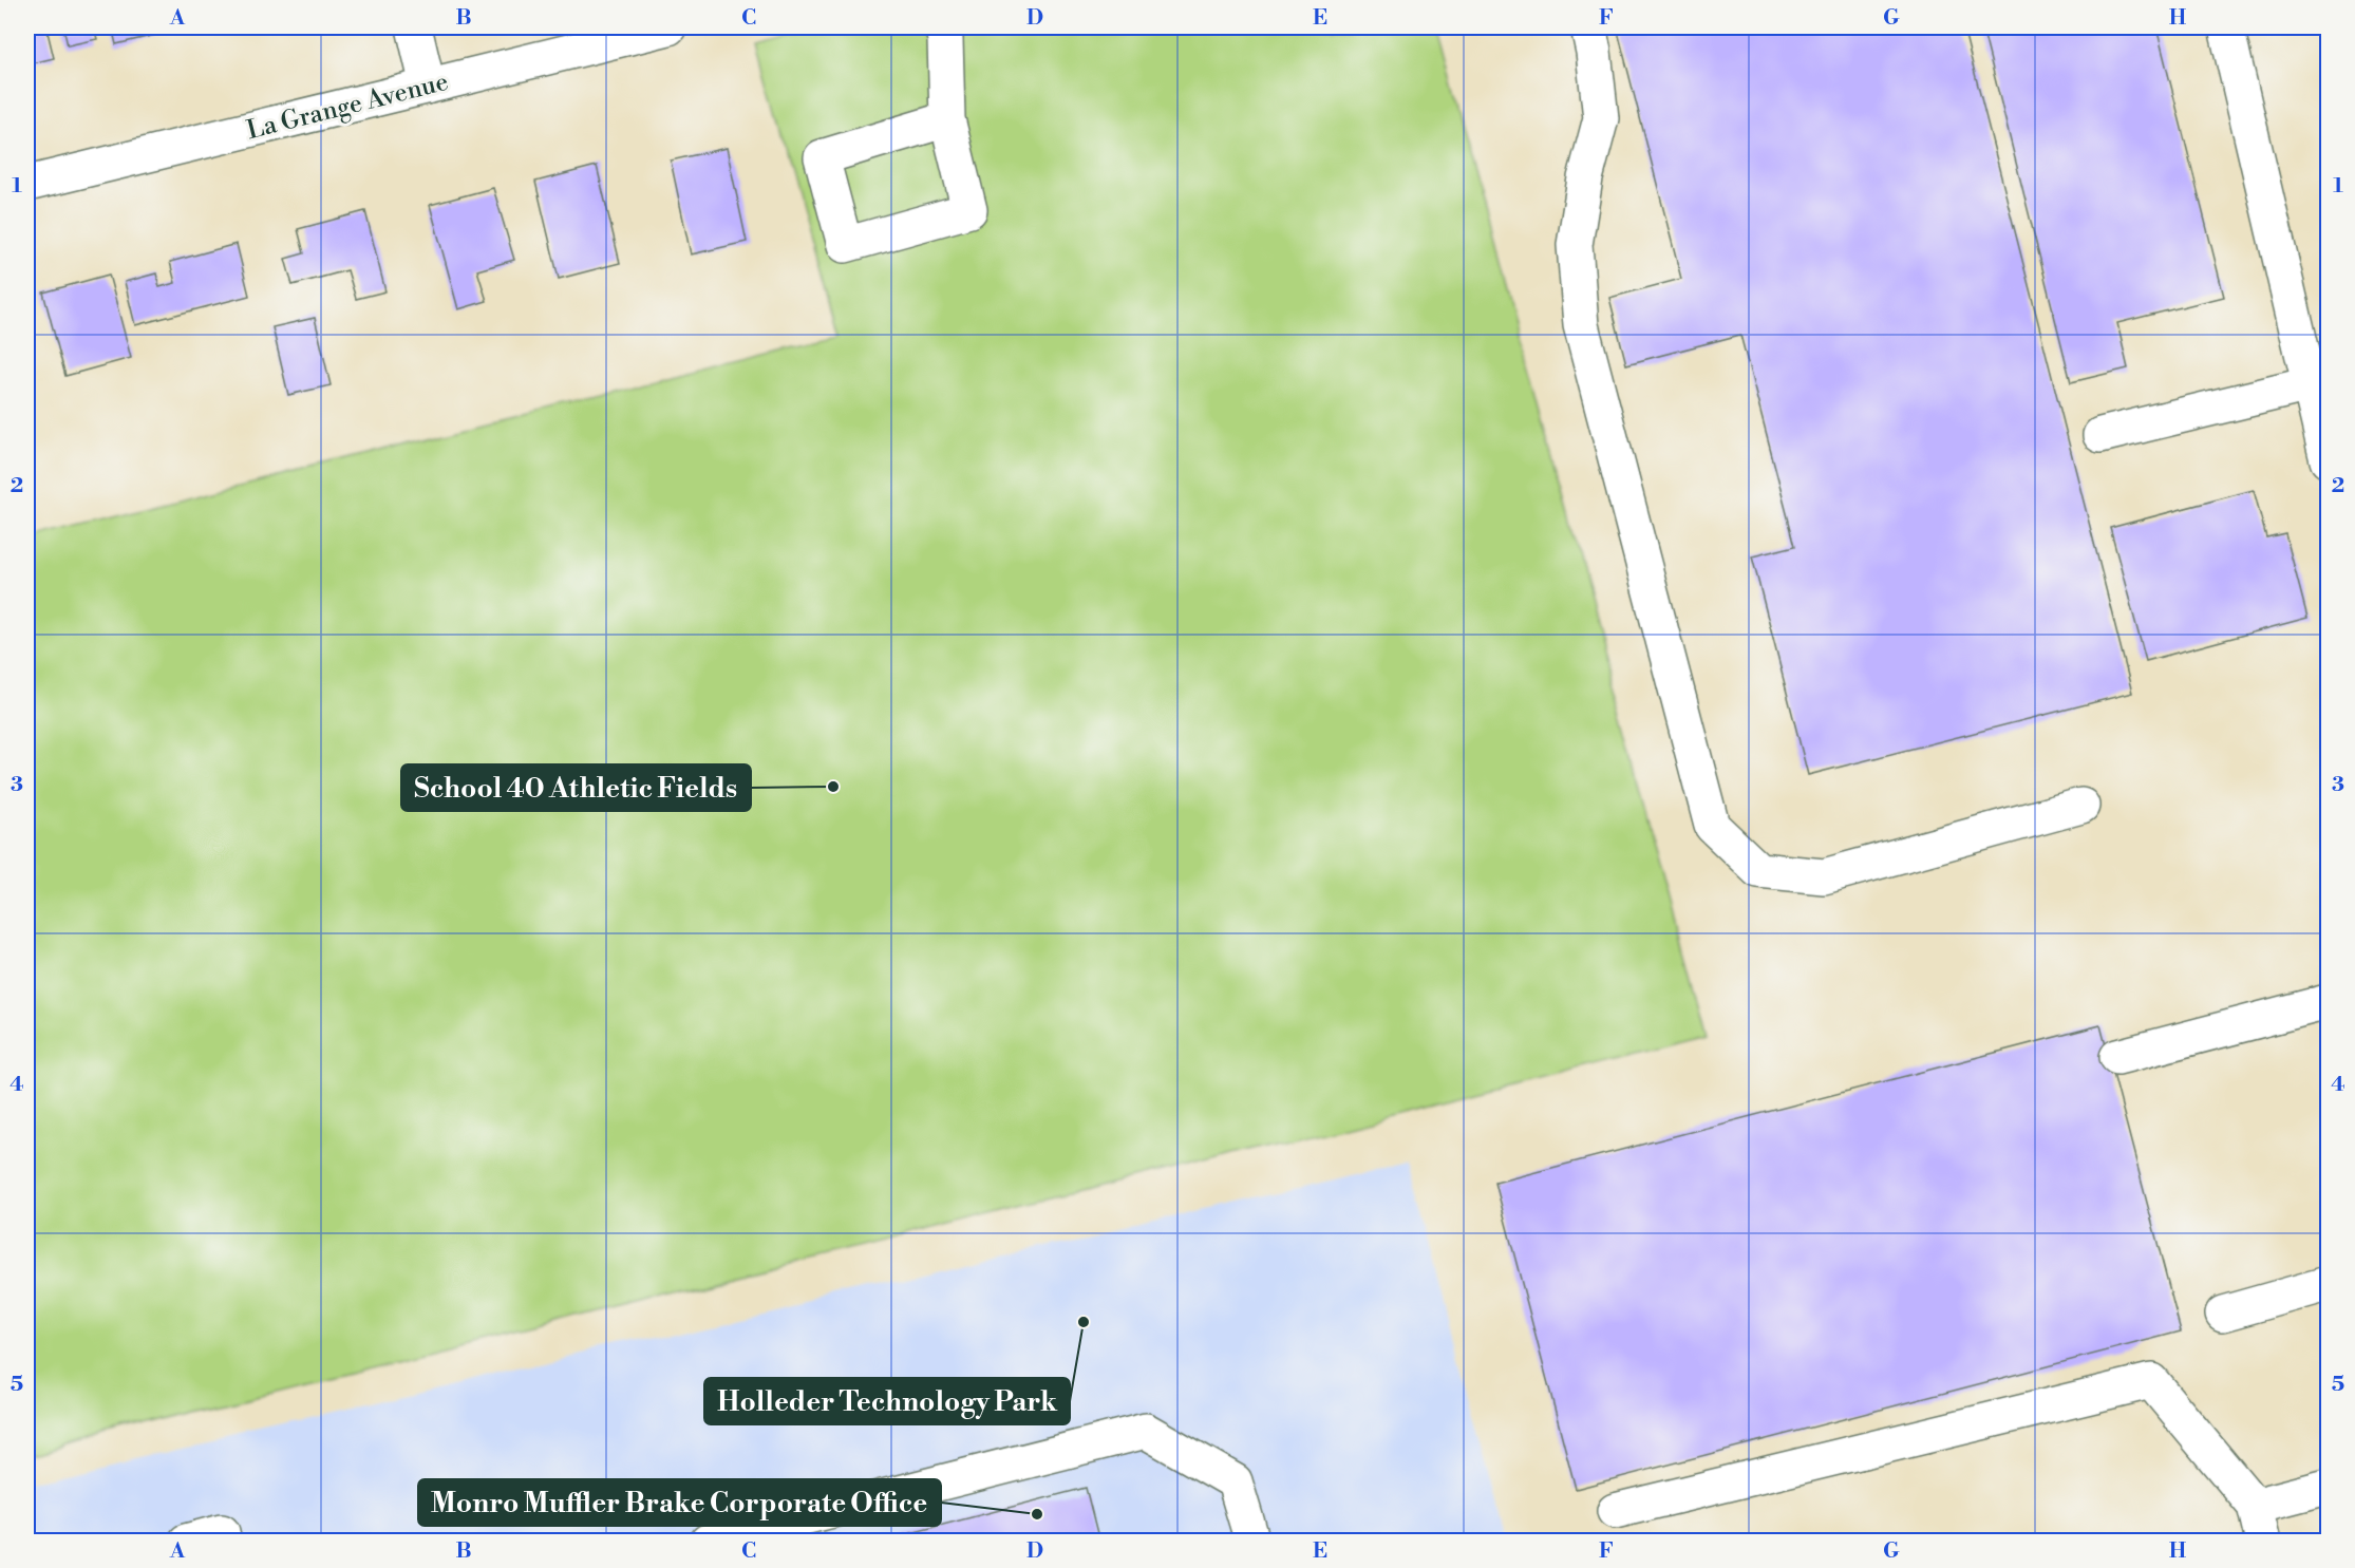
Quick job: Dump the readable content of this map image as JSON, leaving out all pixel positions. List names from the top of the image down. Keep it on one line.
{"streets":{"street":["La Grange Avenue"]},"places":["School 40 Athletic Fields","Holleder Technology Park","Monro Muffler Brake Corporate Office"],"grid":{"columns":["A","B","C","D","E","F","G","H"],"rows":["1","2","3","4","5"]}}
